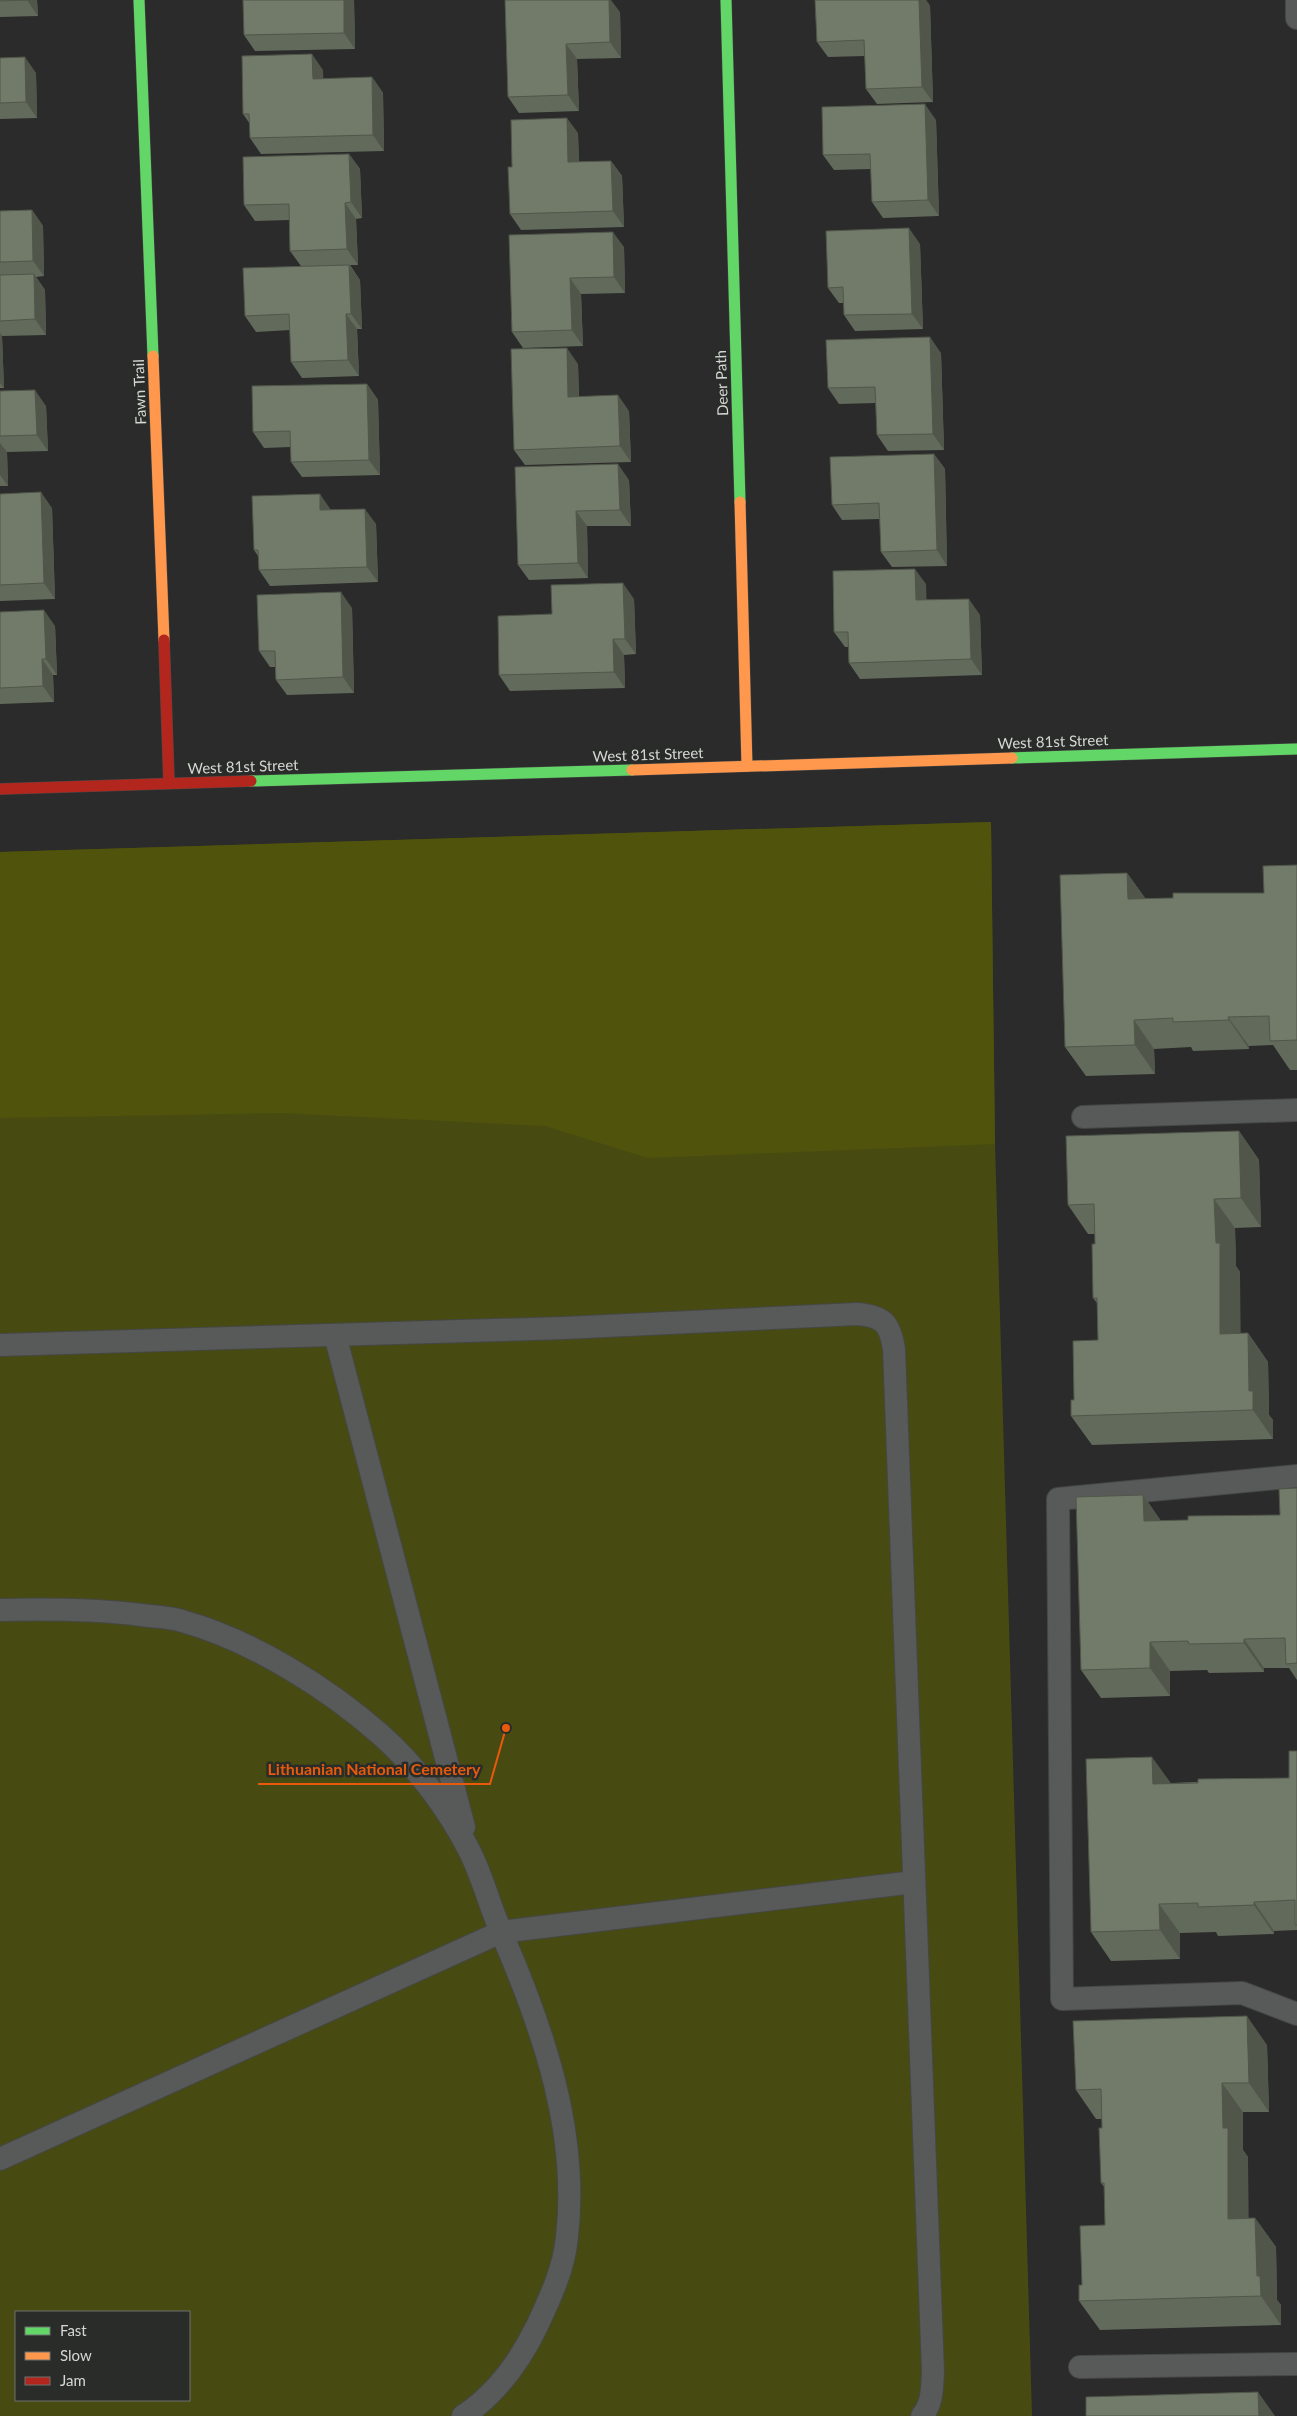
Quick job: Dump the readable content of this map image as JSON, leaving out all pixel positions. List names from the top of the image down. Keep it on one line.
{"streets":{"street":["Deer Path","Fawn Trail","West 81st Street"]},"crossings":[["Deer Path","West 81st Street"],["Fawn Trail","West 81st Street"]],"places":["Lithuanian National Cemetery"],"legend":["Fast","Slow","Jam"]}
